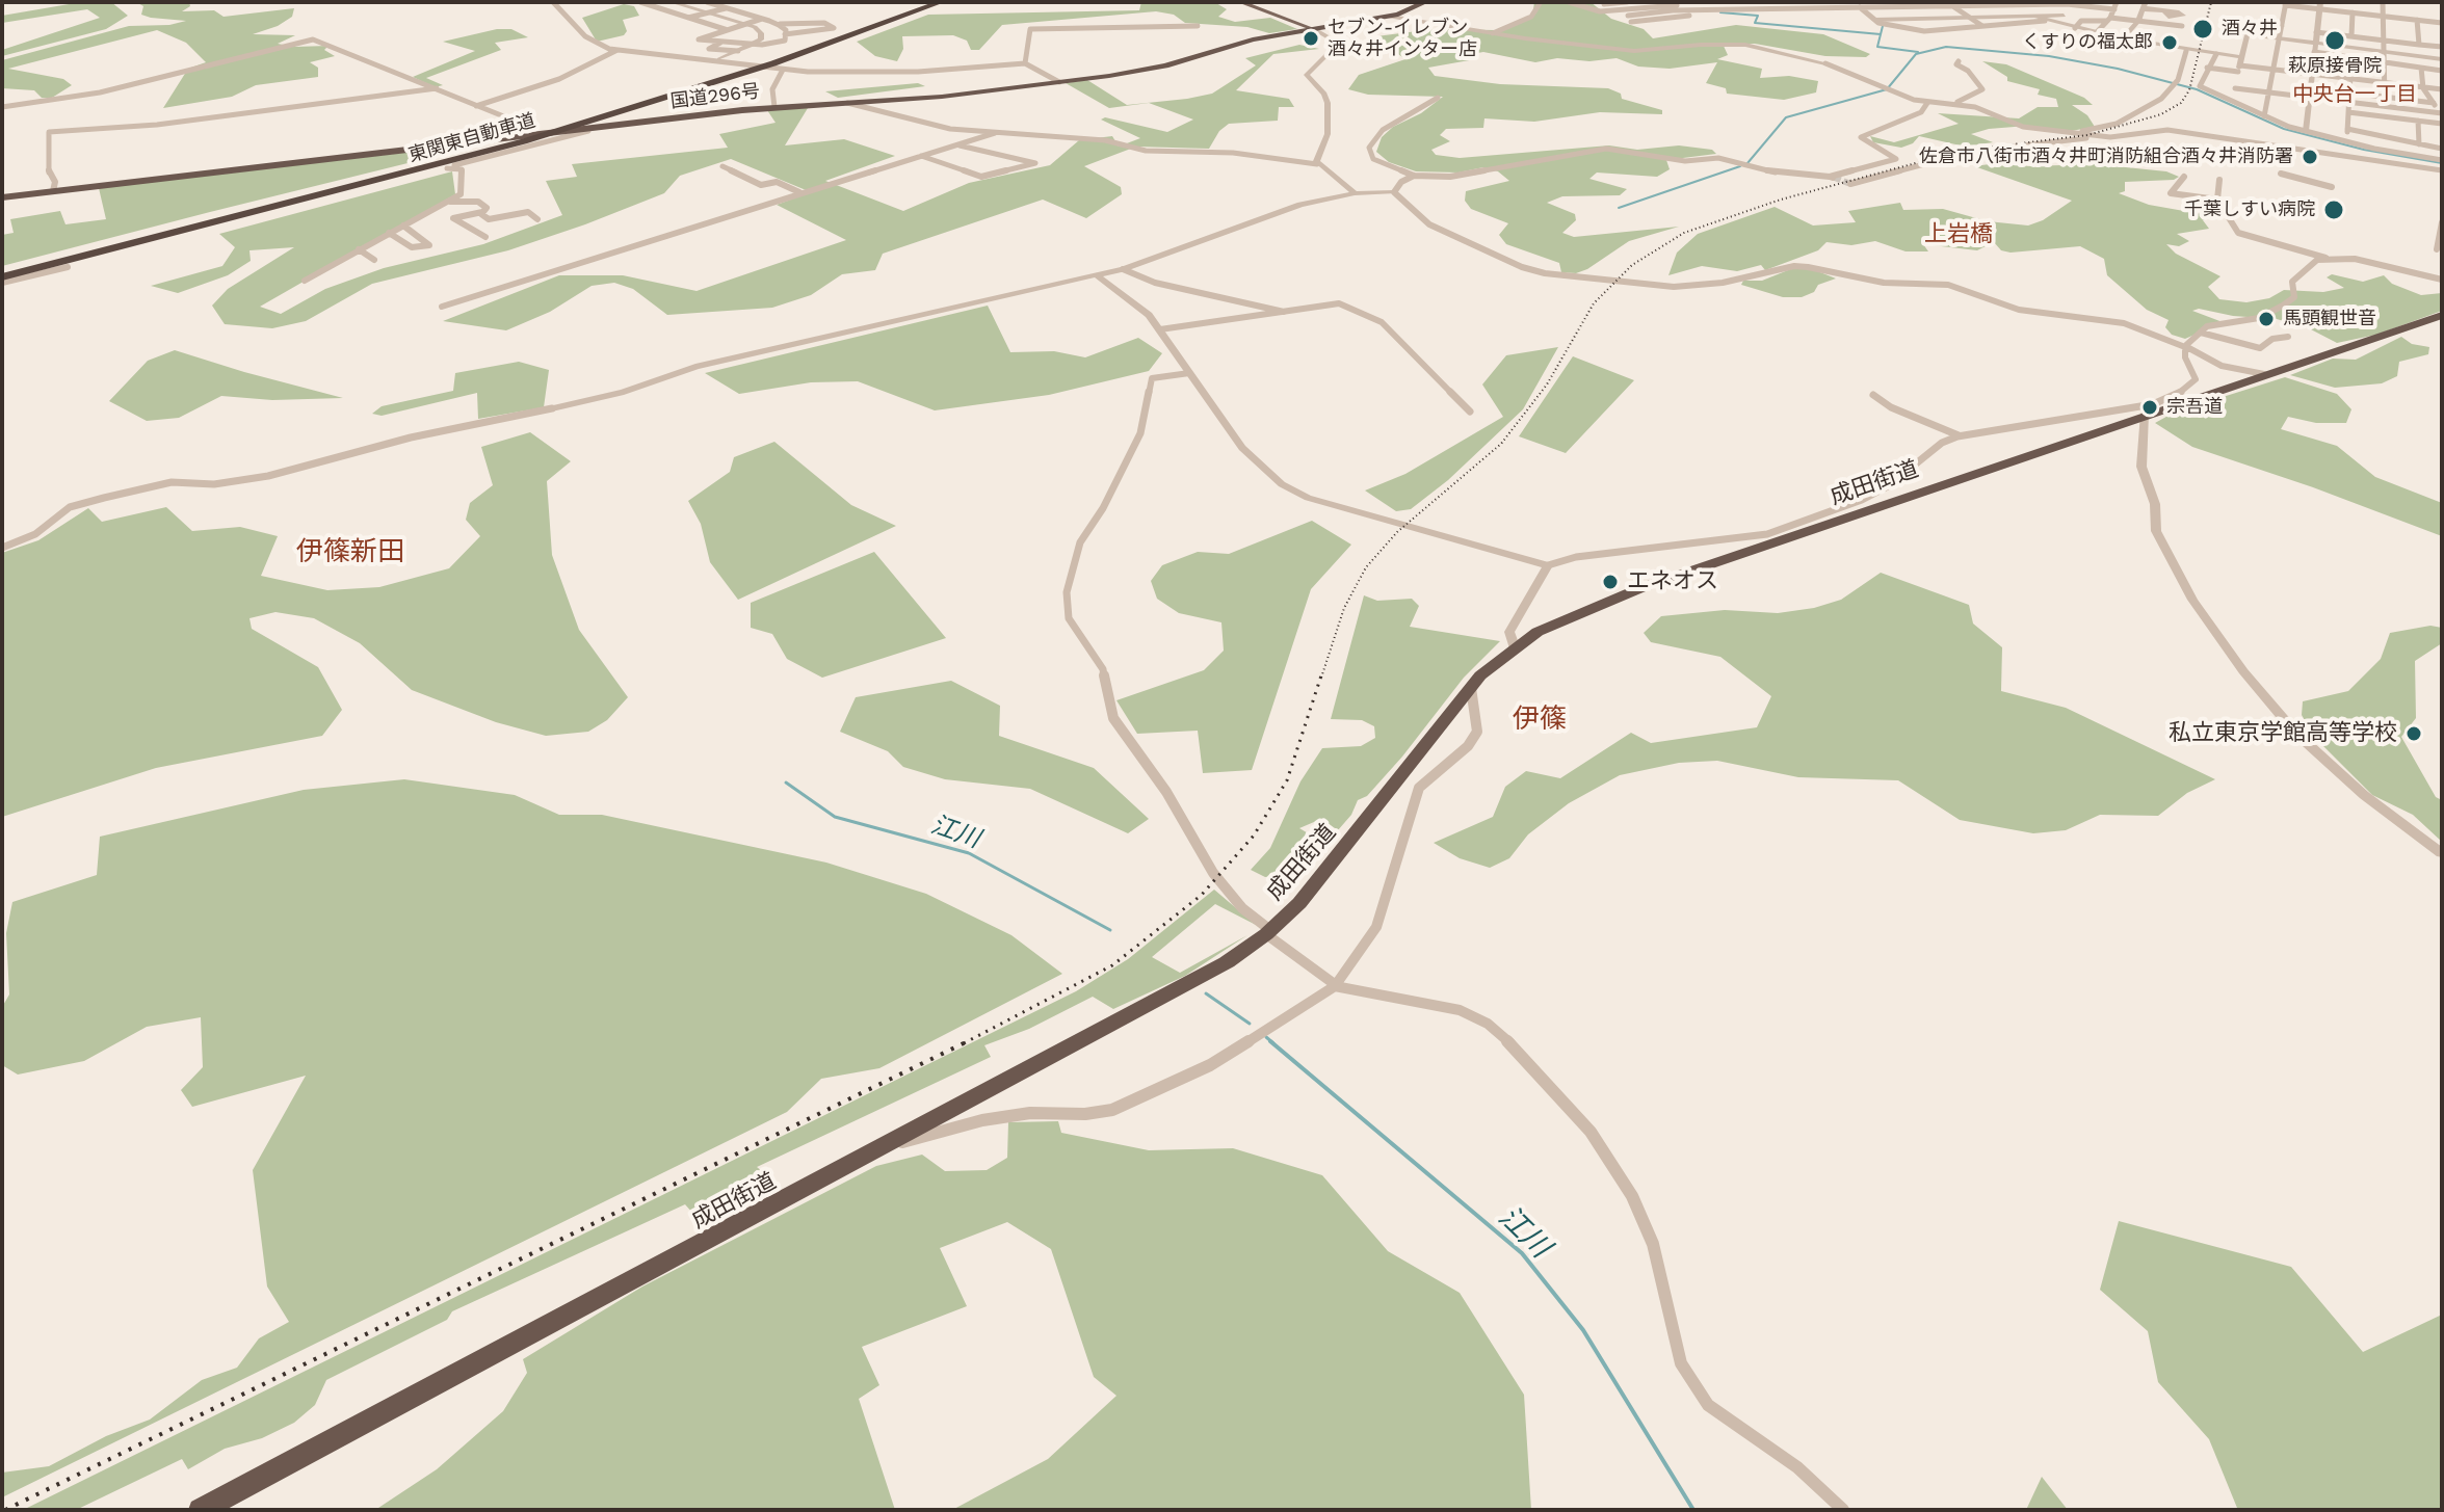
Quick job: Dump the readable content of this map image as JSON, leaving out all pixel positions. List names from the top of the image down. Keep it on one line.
{"streets":{"highway":["国道296号","東関東自動車道","成田街道"]},"districts":["中央台一丁目","上岩橋","伊篠新田","伊篠"],"water":["江川"],"places":["酒々井","セブン-イレブン 酒々井インター店","萩原接骨院","くすりの福太郎","佐倉市八街市酒々井町消防組合酒々井消防署","千葉しすい病院","馬頭観世音","宗吾道","エネオス","私立東京学館高等学校"]}
